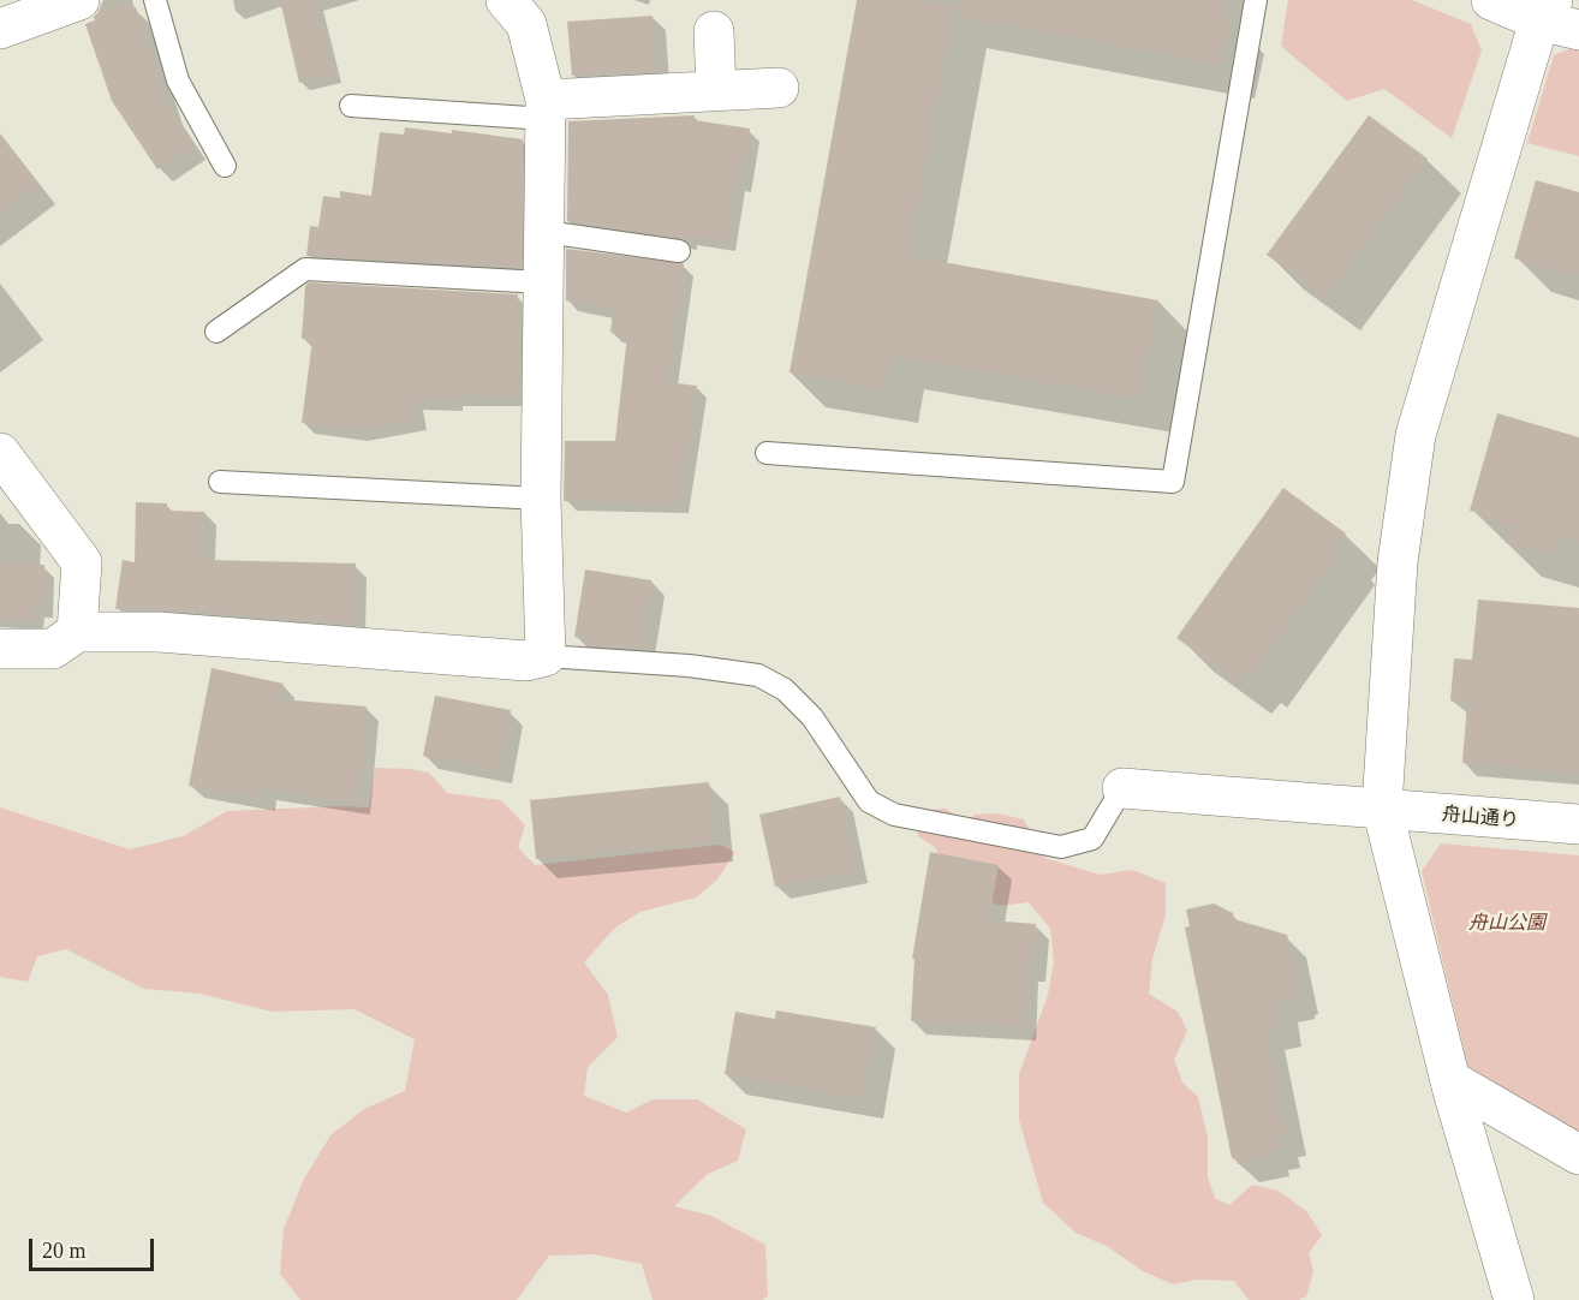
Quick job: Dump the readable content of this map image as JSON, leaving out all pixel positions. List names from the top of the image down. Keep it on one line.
{"streets":{"street":["舟山通り"]},"parks":["舟山公園"],"scale_bar":"20 m"}
